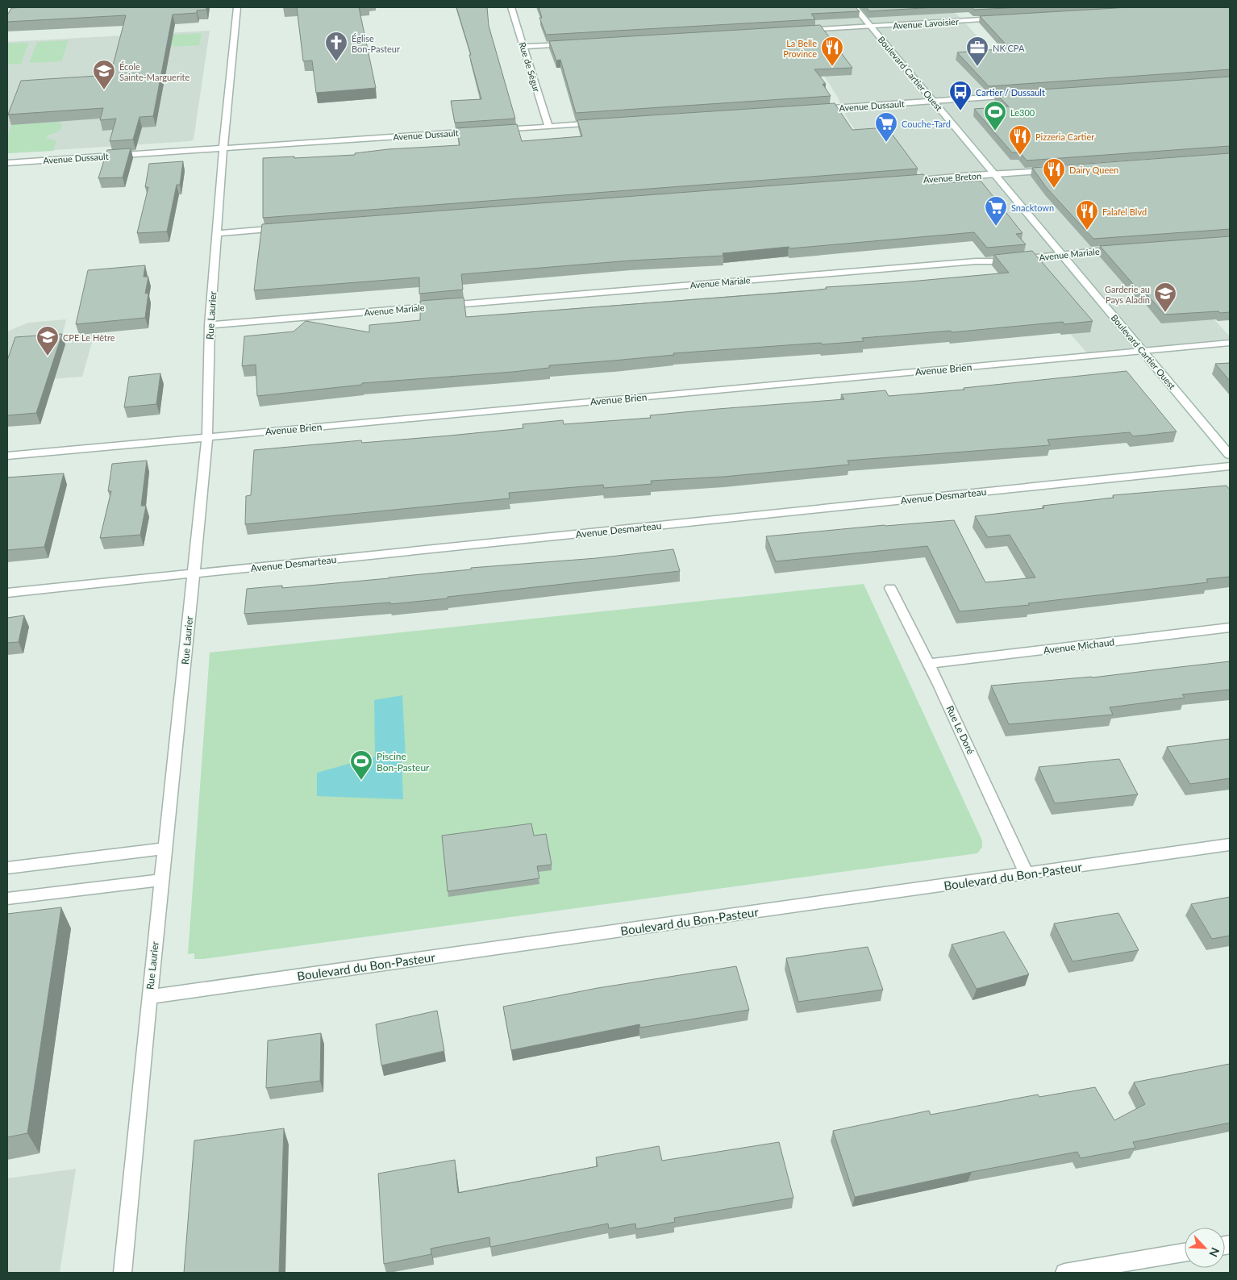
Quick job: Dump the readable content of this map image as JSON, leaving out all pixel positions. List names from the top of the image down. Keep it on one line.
{"streets":{"street":["Avenue Lavoisier","Rue de Ségur","Boulevard Cartier Ouest","Avenue Dussault","Avenue Breton","Avenue Mariale","Rue Laurier","Avenue Brien","Avenue Desmarteau","Avenue Michaud","Rue Le Doré","Boulevard du Bon-Pasteur"]},"crossings":[["Avenue Lavoisier","Boulevard Cartier Ouest"],["Rue de Ségur","Avenue Dussault"],["Boulevard Cartier Ouest","Avenue Dussault"],["Boulevard Cartier Ouest","Avenue Breton"],["Boulevard Cartier Ouest","Avenue Mariale"],["Boulevard Cartier Ouest","Avenue Brien"],["Avenue Dussault","Rue Laurier"],["Avenue Mariale","Rue Laurier"],["Rue Laurier","Avenue Brien"],["Rue Laurier","Avenue Desmarteau"],["Rue Laurier","Boulevard du Bon-Pasteur"],["Avenue Michaud","Rue Le Doré"],["Rue Le Doré","Boulevard du Bon-Pasteur"]],"places":{"church":["Église Bon-Pasteur"],"restaurant":["La Belle Province","Pizzeria Cartier","Dairy Queen","Falafel Blvd"],"office":["NK CPA"],"school or university":["École Sainte-Marguerite","Garderie au Pays Aladin","CPE Le Hêtre"],"bus stop":["Cartier / Dussault"],"sports":["Le300","Piscine Bon-Pasteur"],"supermarket":["Couche-Tard","Snacktown"]},"north":"bottom right"}
